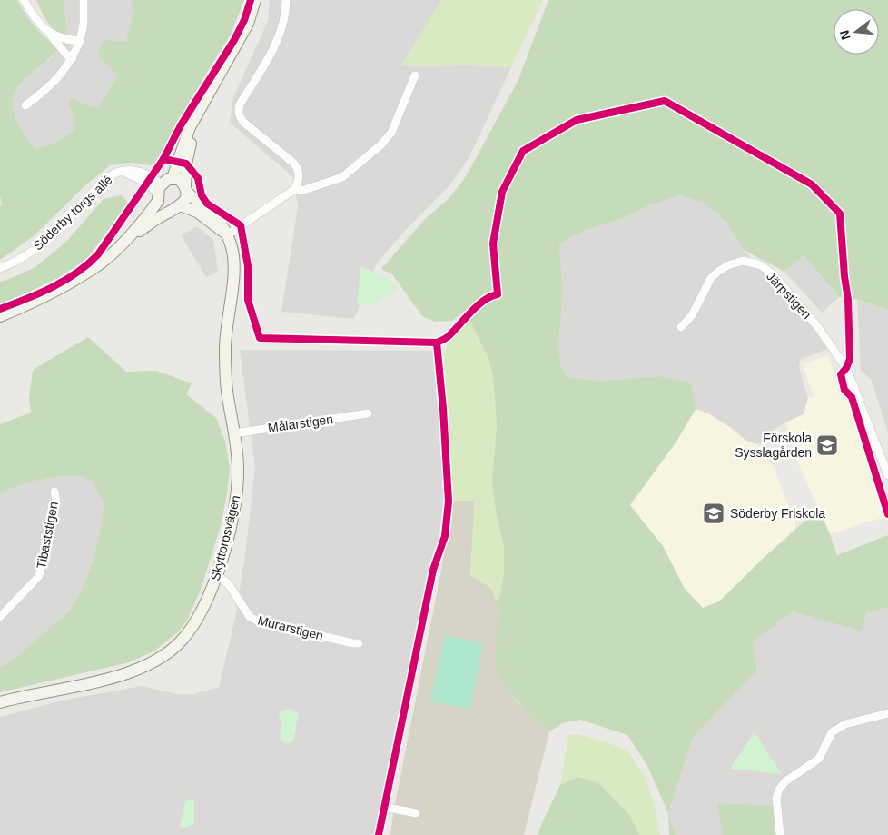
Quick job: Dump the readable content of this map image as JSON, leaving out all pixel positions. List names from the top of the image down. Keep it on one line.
{"streets":{"street":["Söderby torgs allé","Järpstigen","Målarstigen","Tibaststigen","Skyttorpsvägen","Murarstigen"]},"crossings":[["Söderby torgs allé","Skyttorpsvägen"],["Målarstigen","Skyttorpsvägen"],["Skyttorpsvägen","Murarstigen"]],"places":{"school or university":["Förskola Sysslagården","Söderby Friskola"]},"north":"left"}
